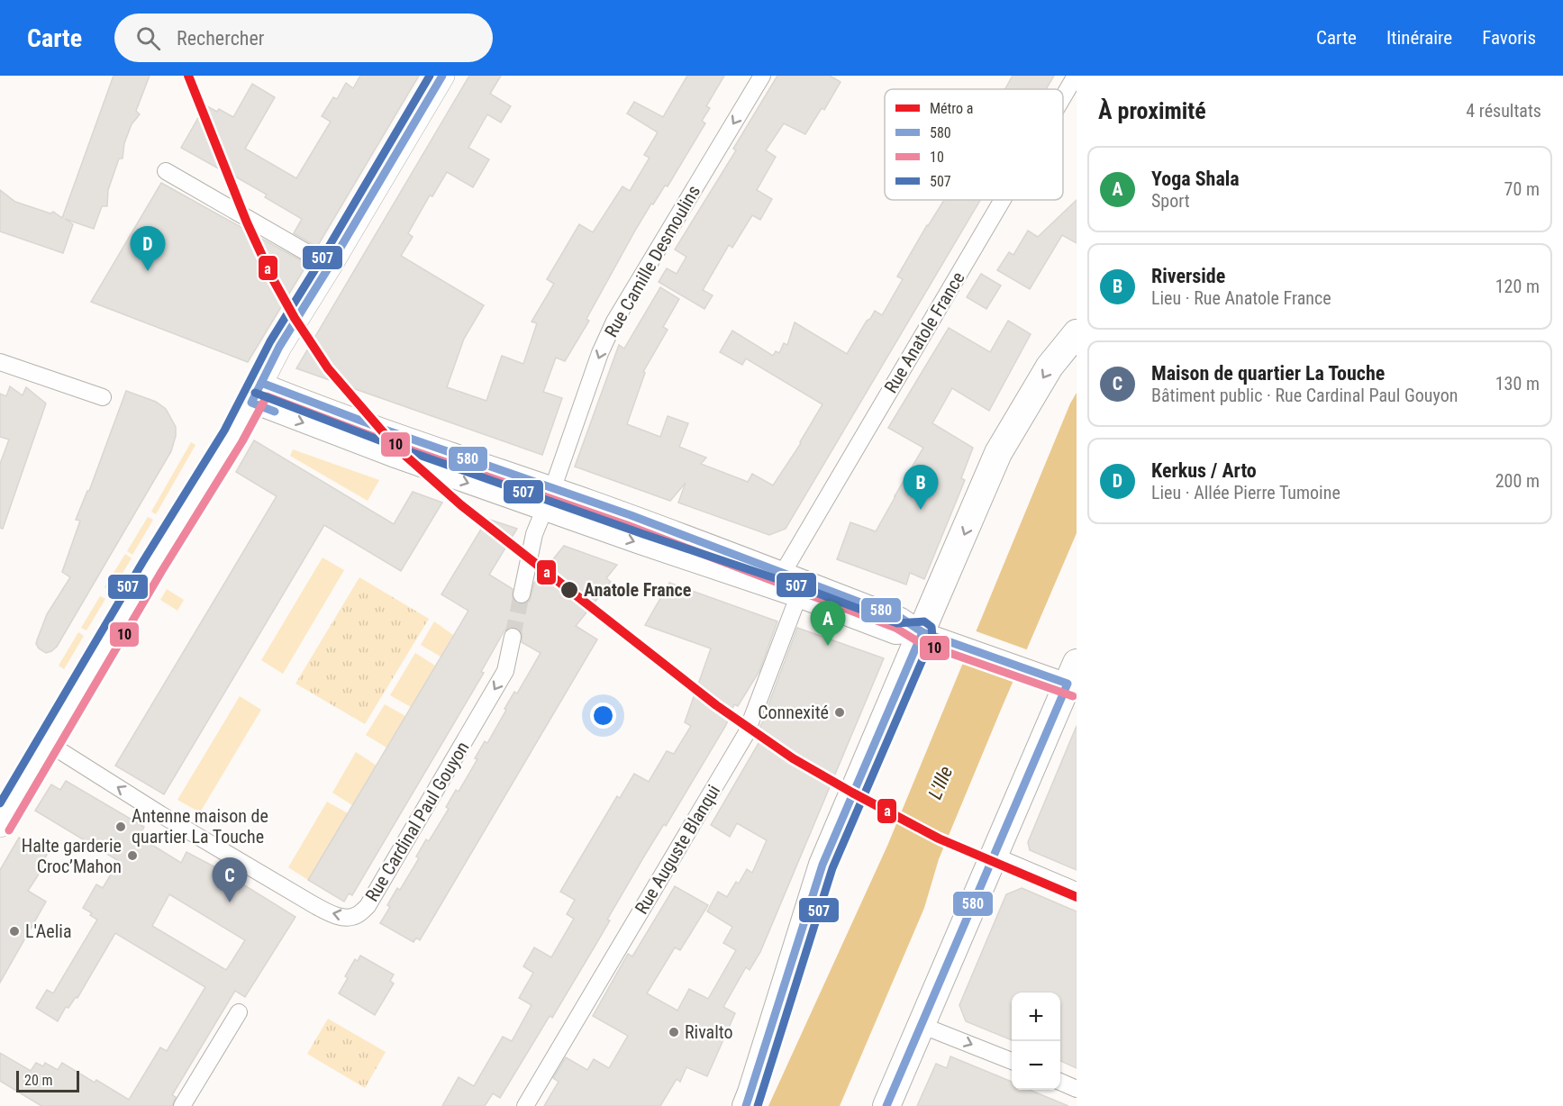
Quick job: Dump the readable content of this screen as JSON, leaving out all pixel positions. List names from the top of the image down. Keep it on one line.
{"streets":{"street":["Rue Camille Desmoulins","Rue Anatole France","Rue Cardinal Paul Gouyon","Rue Auguste Blanqui"]},"one_way":["Rue Camille Desmoulins"],"water":["L'Ille"],"places":["Anatole France","Connexité","Antenne maison de quartier La Touche","Halte garderie Croc’Mahon","L'Aelia","Rivalto"],"lines":["metro line a","transit line 580","transit line 507","transit line 10"],"legend":["Métro a","580","10","507"],"scale_bar":"20 m","page":{"header":"Carte","search":"Rechercher","nav":["Carte","Itinéraire","Favoris"],"heading":["À proximité","4 résultats"],"list":[{"mark":"A","name":"Yoga Shala","note":"Sport","value":"70 m"},{"mark":"B","name":"Riverside","note":"Lieu · Rue Anatole France","value":"120 m"},{"mark":"C","name":"Maison de quartier La Touche","note":"Bâtiment public · Rue Cardinal Paul Gouyon","value":"130 m"},{"mark":"D","name":"Kerkus / Arto","note":"Lieu · Allée Pierre Tumoine","value":"200 m"}],"pins":["D","B","A","C"],"map_buttons":["+","−"],"scale":"20 m"}}
